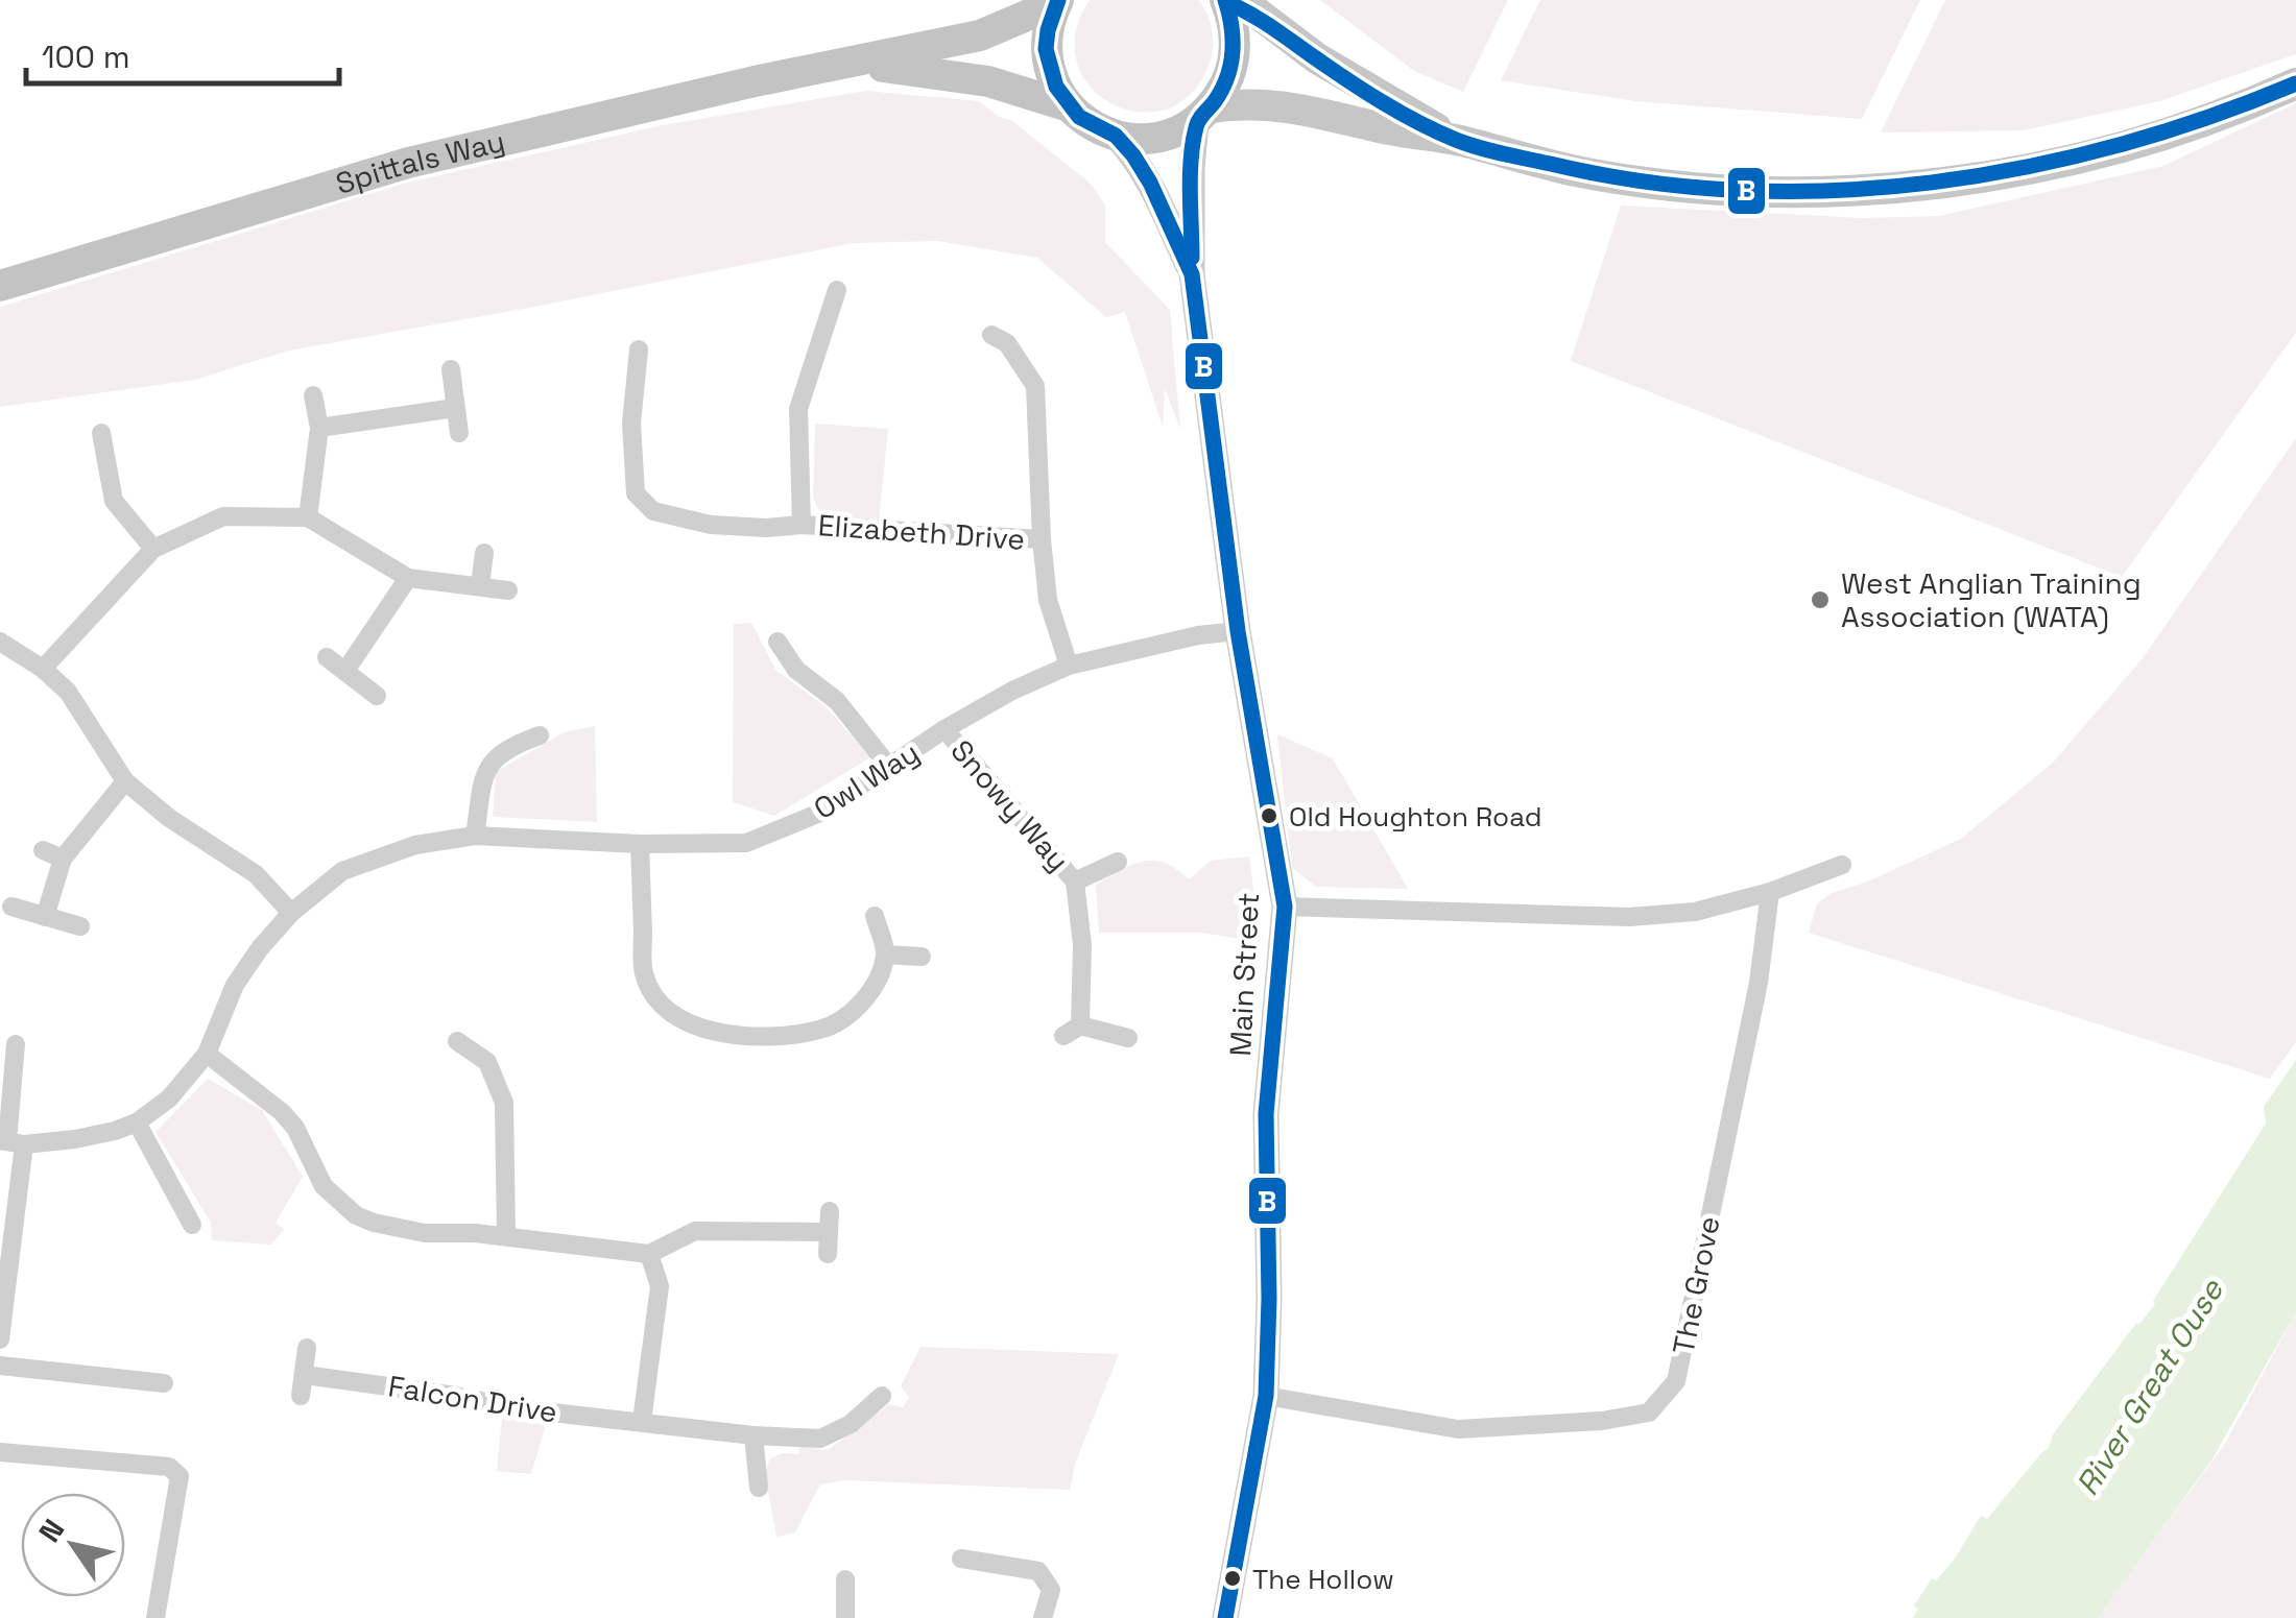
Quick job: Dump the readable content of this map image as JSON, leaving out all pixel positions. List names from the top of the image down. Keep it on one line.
{"streets":{"highway":["Spittals Way"],"main road":["Main Street"],"street":["Elizabeth Drive","Owl Way","Snowy Way","The Grove","Falcon Drive"]},"crossings":[["Spittals Way","Main Street"],["Elizabeth Drive","Owl Way"],["Owl Way","Snowy Way"],["Owl Way","Main Street"],["Main Street","The Grove"]],"water":["River Great Ouse"],"places":["West Anglian Training Association (WATA)","Old Houghton Road","The Hollow"],"lines":["transit line B"],"scale_bar":"100 m","north":"top left"}
